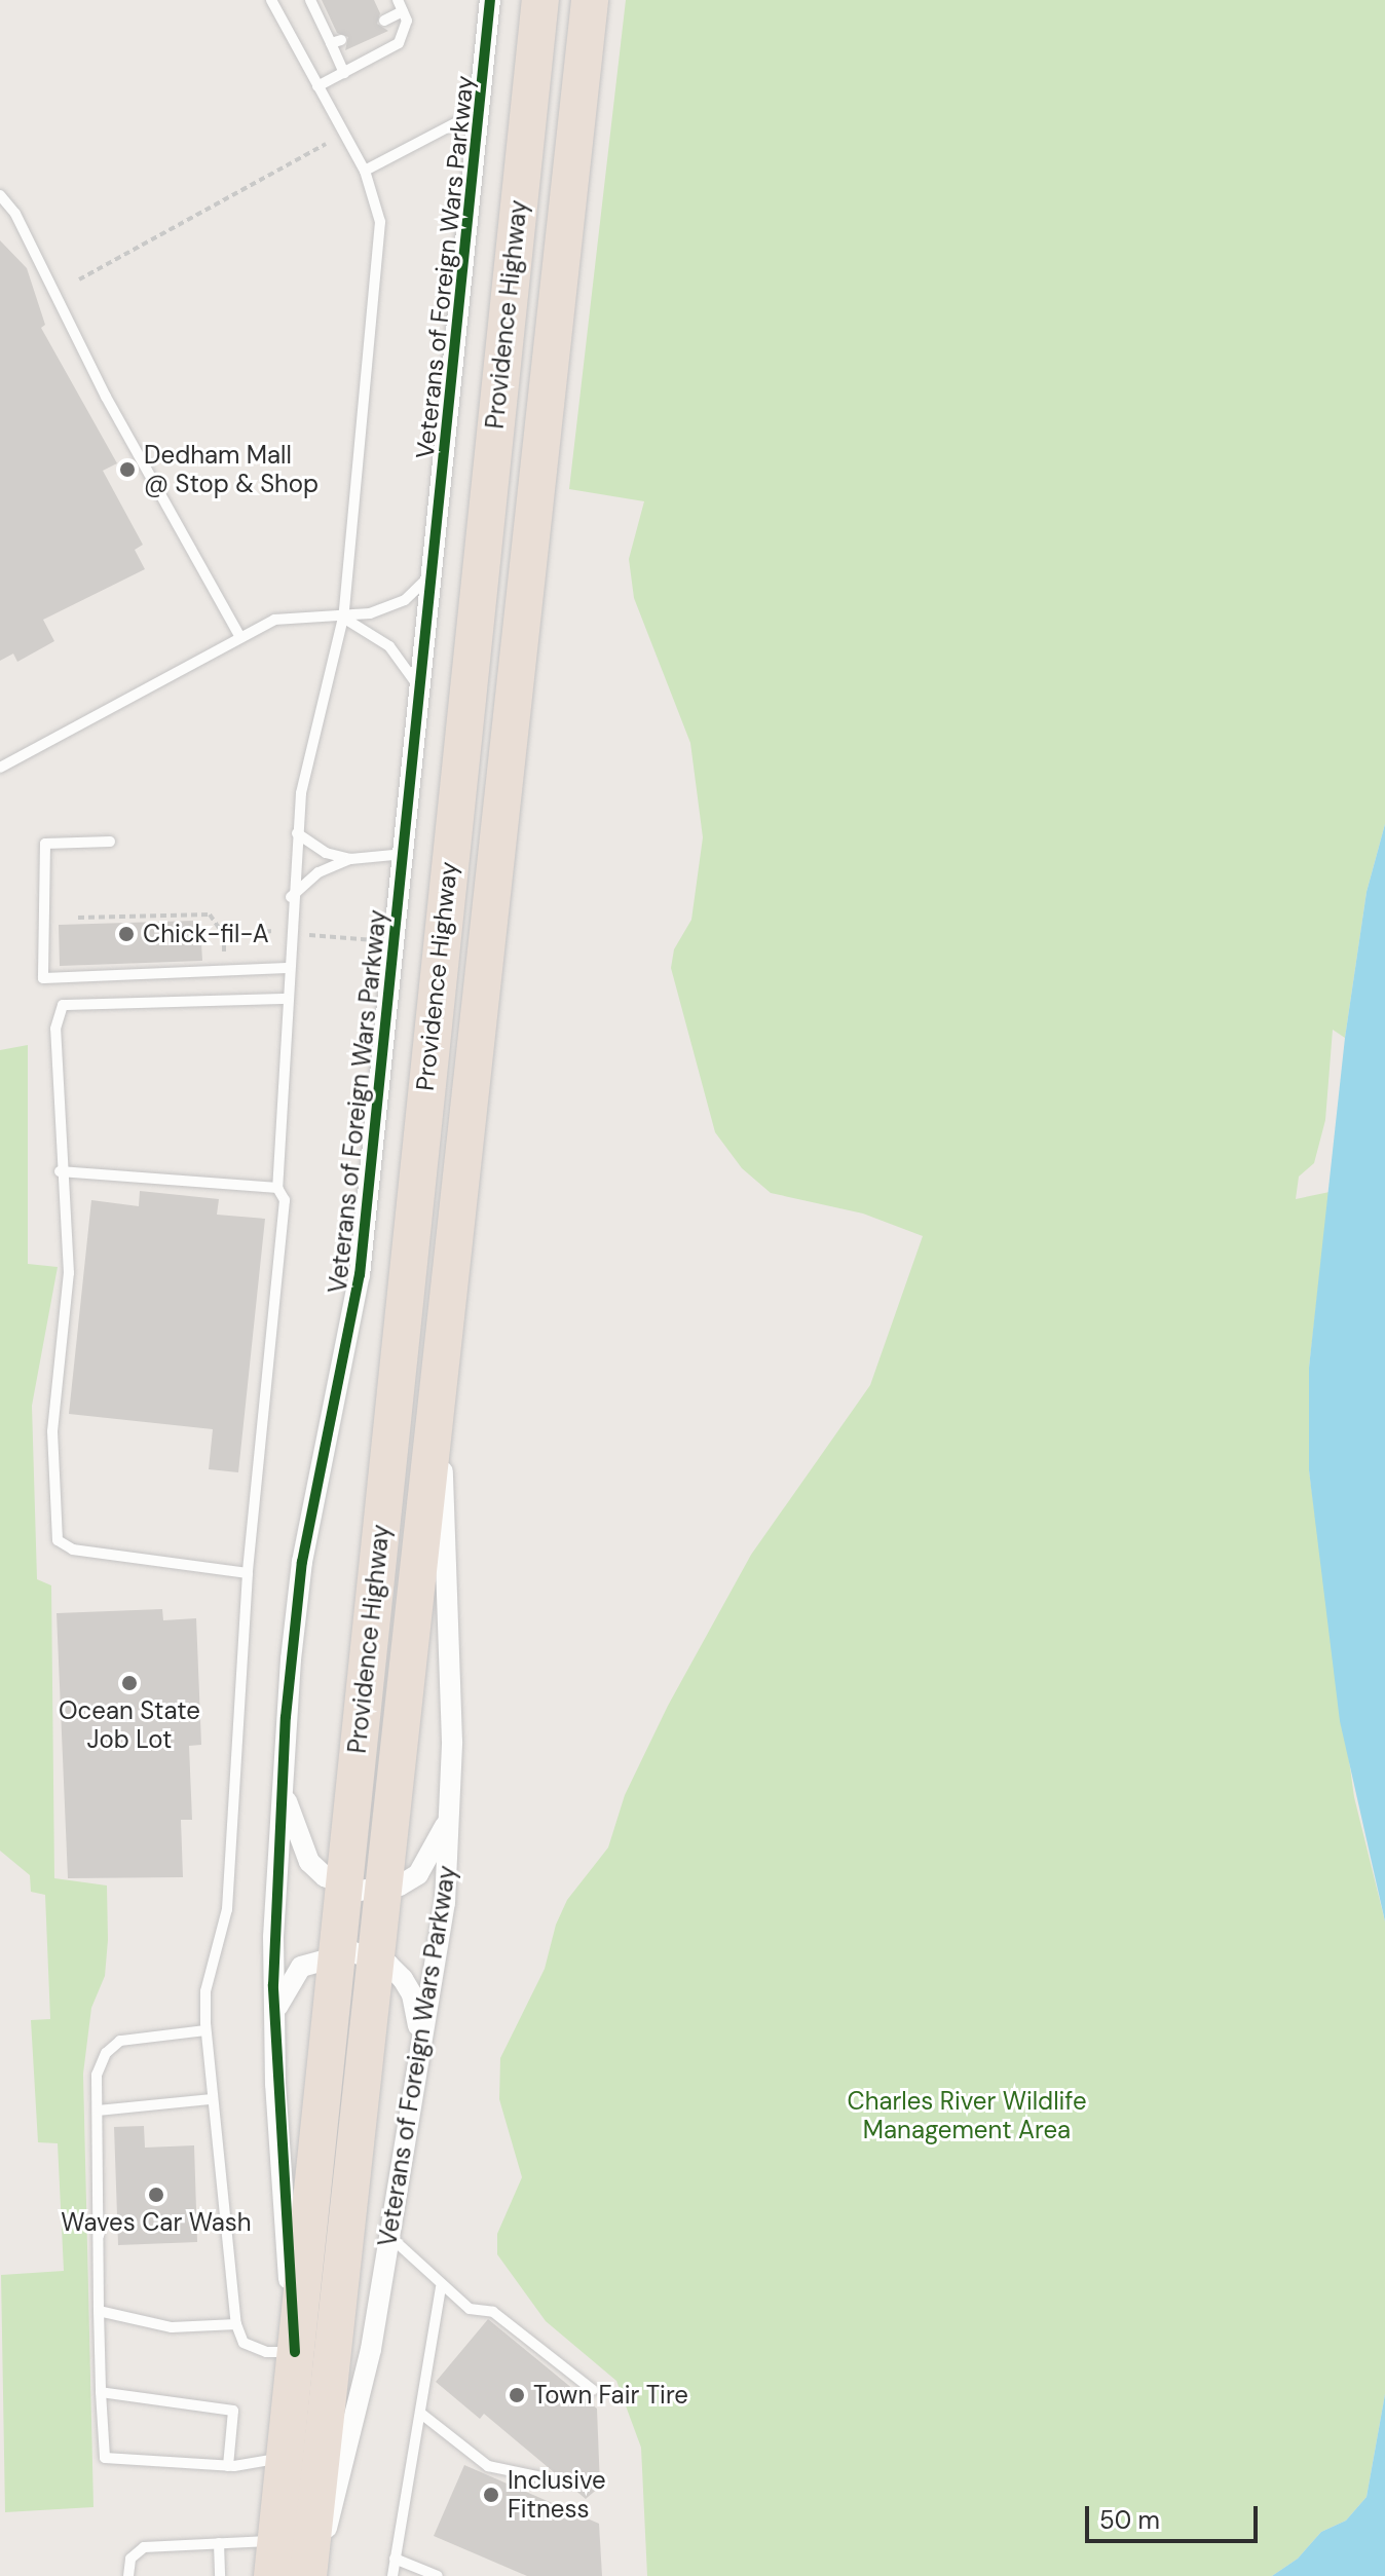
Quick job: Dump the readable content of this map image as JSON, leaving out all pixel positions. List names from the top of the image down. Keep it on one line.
{"streets":{"highway":["Veterans of Foreign Wars Parkway","Providence Highway"]},"crossings":[["Veterans of Foreign Wars Parkway","Providence Highway"]],"parks":["Charles River Wildlife Management Area"],"places":["Dedham Mall @ Stop & Shop","Chick-fil-A","Ocean State Job Lot","Waves Car Wash","Town Fair Tire","Inclusive Fitness"],"scale_bar":"50 m"}
